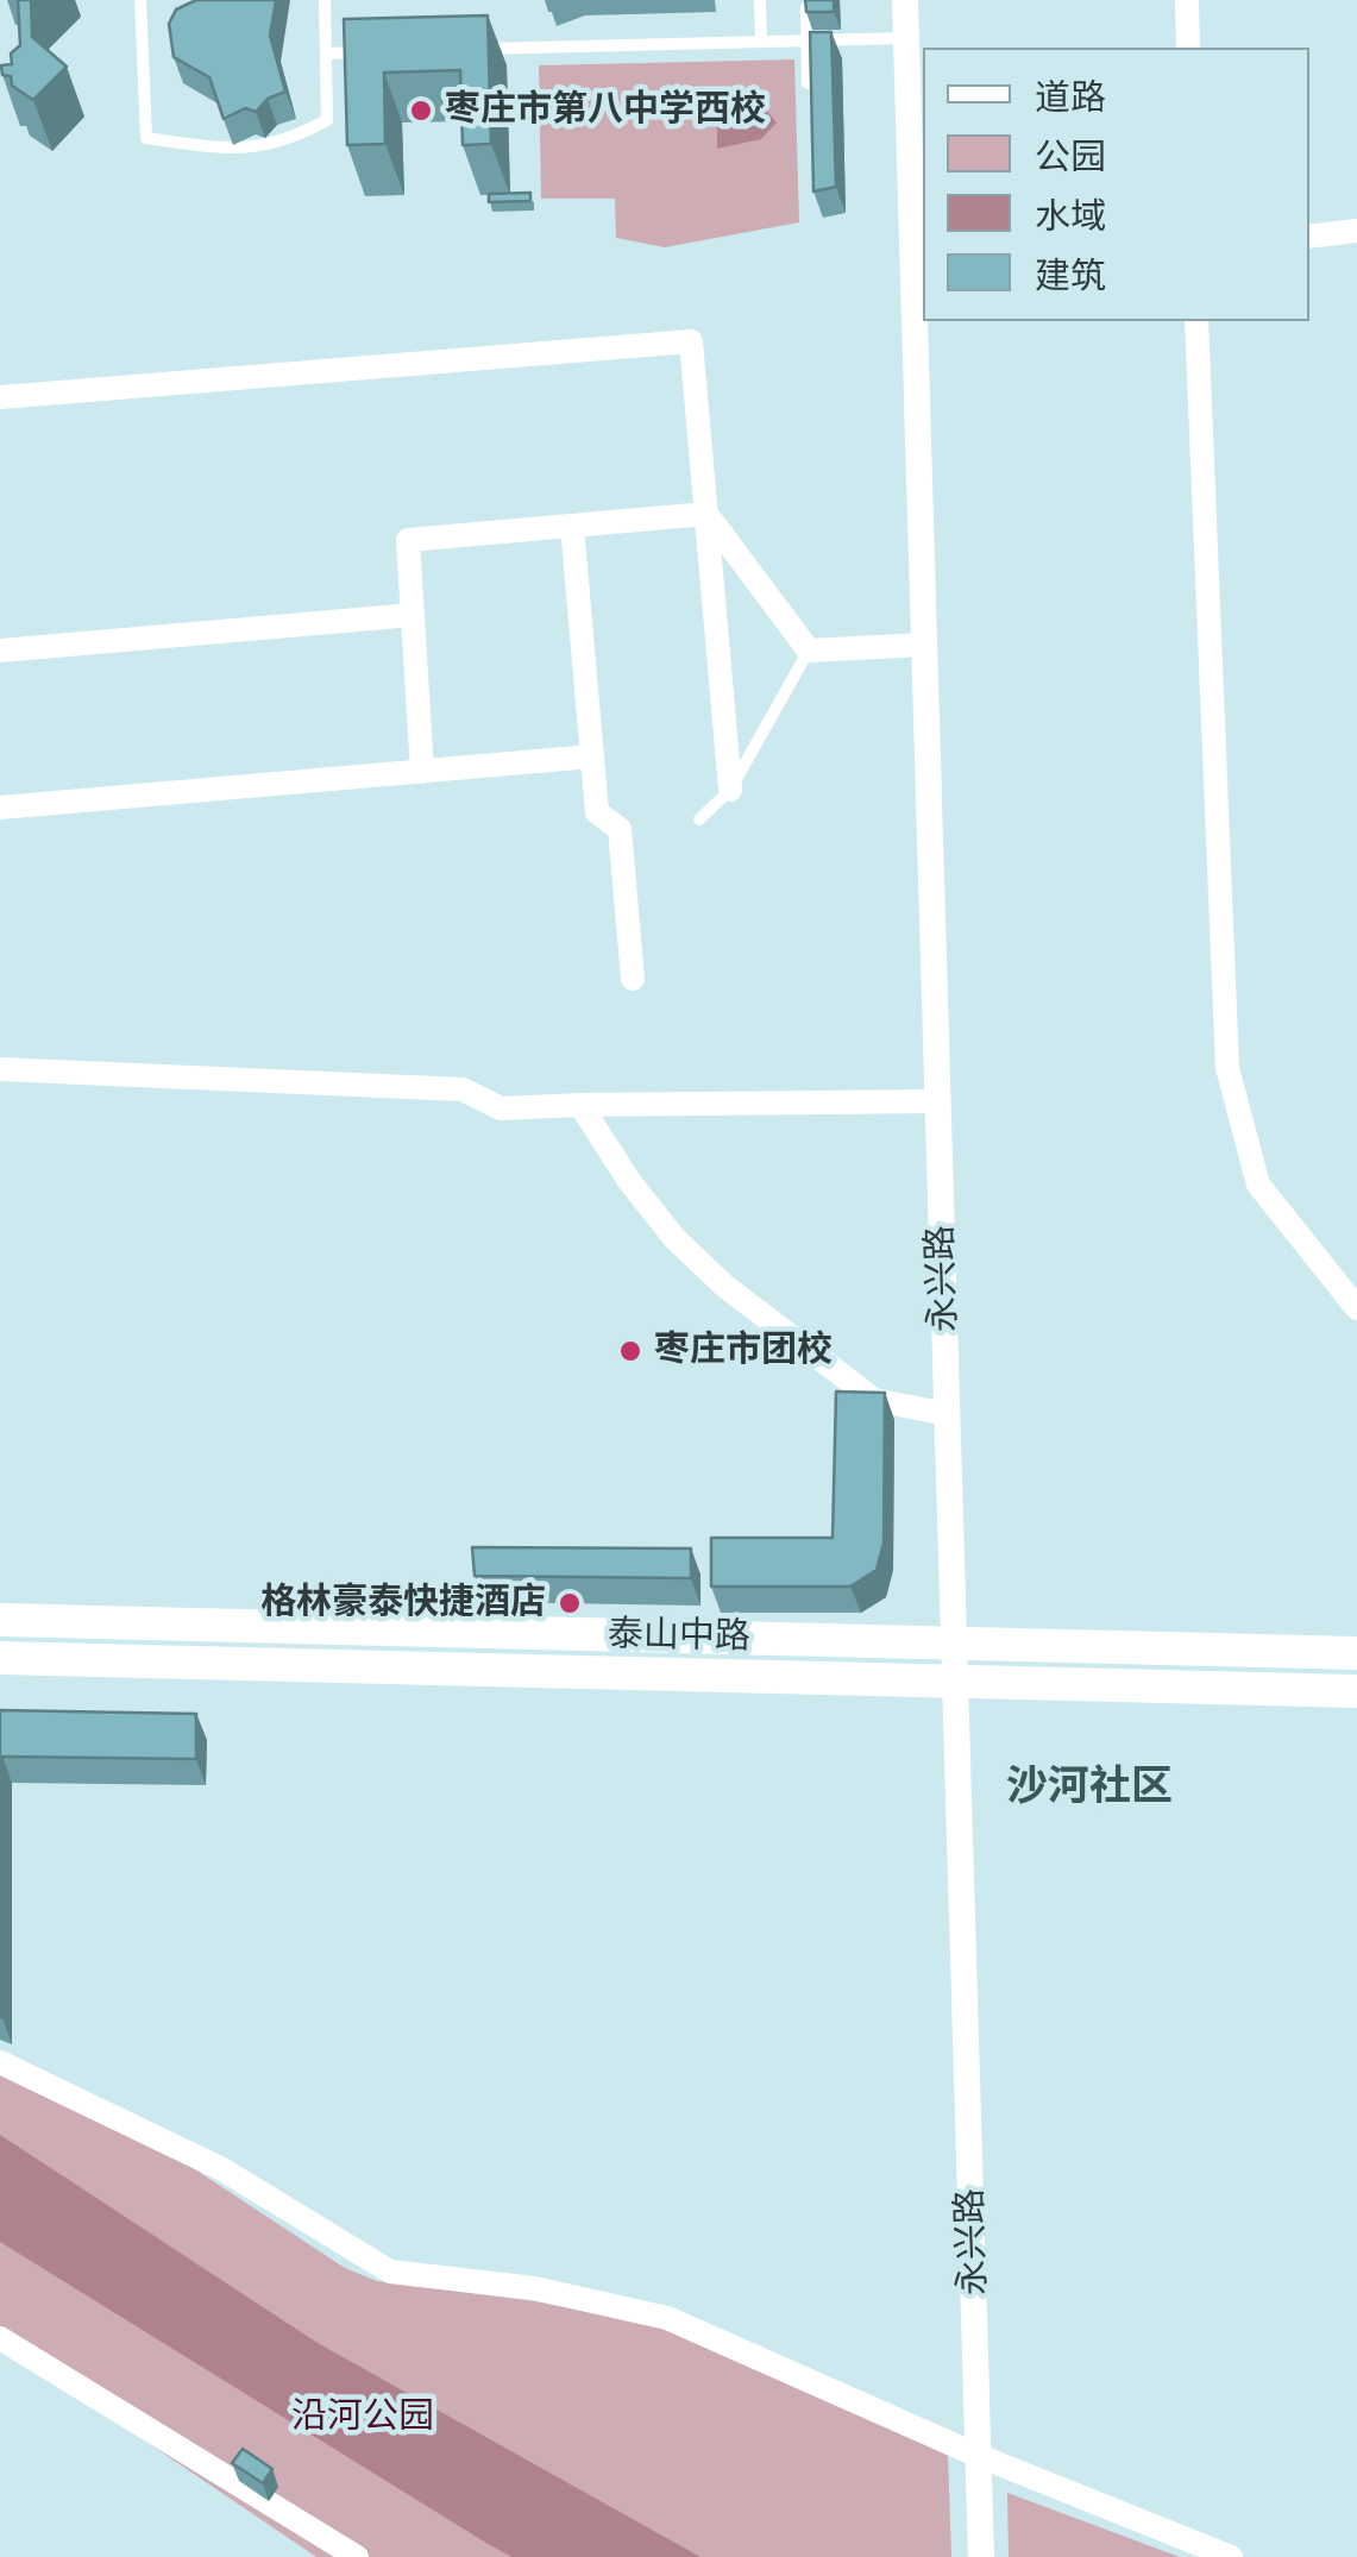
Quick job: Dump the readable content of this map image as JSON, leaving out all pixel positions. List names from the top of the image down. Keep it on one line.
{"streets":{"main road":["泰山中路"],"street":["永兴路"]},"crossings":[["永兴路","泰山中路"]],"districts":["沙河社区"],"parks":["沿河公园"],"places":["枣庄市第八中学西校","枣庄市团校","格林豪泰快捷酒店"],"legend":["道路","公园","水域","建筑"]}
